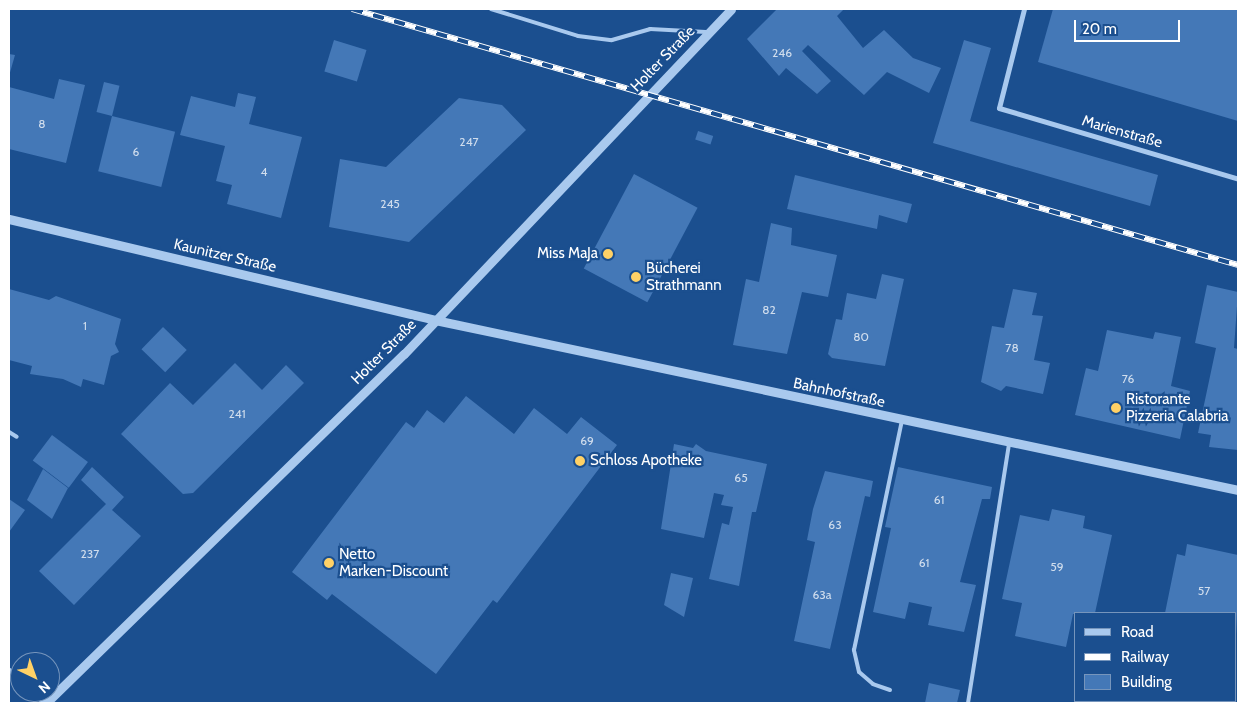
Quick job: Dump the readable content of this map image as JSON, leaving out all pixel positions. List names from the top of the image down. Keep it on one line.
{"streets":{"street":["Holter Straße","Marienstraße","Kaunitzer Straße","Bahnhofstraße"]},"crossings":[["Holter Straße","Kaunitzer Straße"],["Holter Straße","Bahnhofstraße"],["Kaunitzer Straße","Bahnhofstraße"]],"places":["Miss MaJa","Bücherei Strathmann","Ristorante Pizzeria Calabria","Schloss Apotheke","Netto Marken-Discount"],"house_numbers":["246","8","247","6","4","245","82","1","80","78","76","241","69","65","61","63","237","61","59","57","63a"],"legend":["Road","Railway","Building"],"scale_bar":"20 m","north":"bottom right"}
